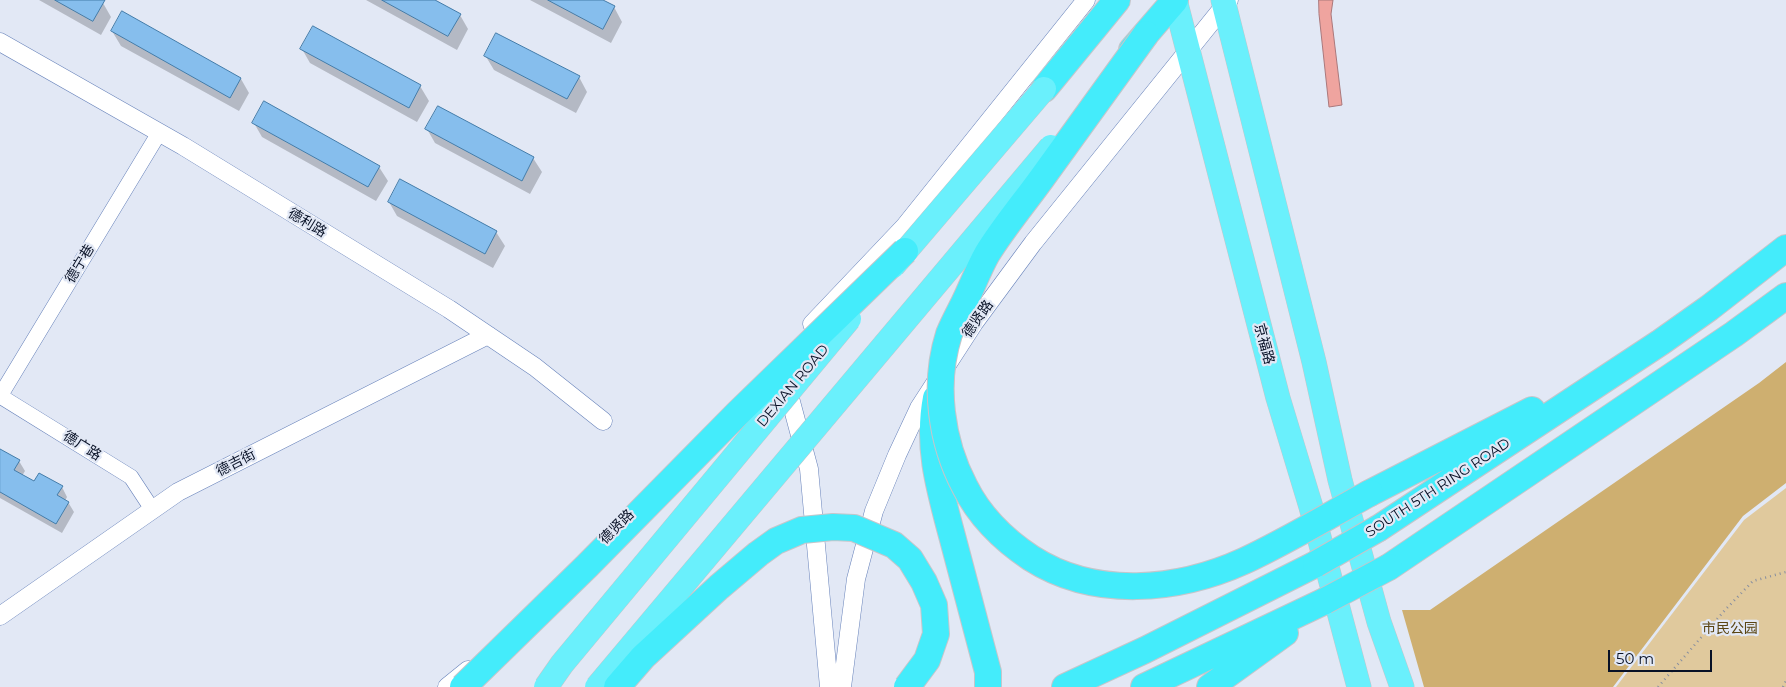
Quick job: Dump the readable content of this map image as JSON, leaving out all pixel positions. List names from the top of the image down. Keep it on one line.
{"streets":{"highway":["京福路","DEXIAN ROAD","SOUTH 5TH RING ROAD"],"street":["德利路","德宁巷","德贤路","德广路","德吉街"]},"crossings":[["德利路","德宁巷"],["德利路","德吉街"],["德宁巷","德广路"],["德贤路","京福路"],["德广路","德吉街"]],"parks":["市民公园"],"scale_bar":"50 m"}
